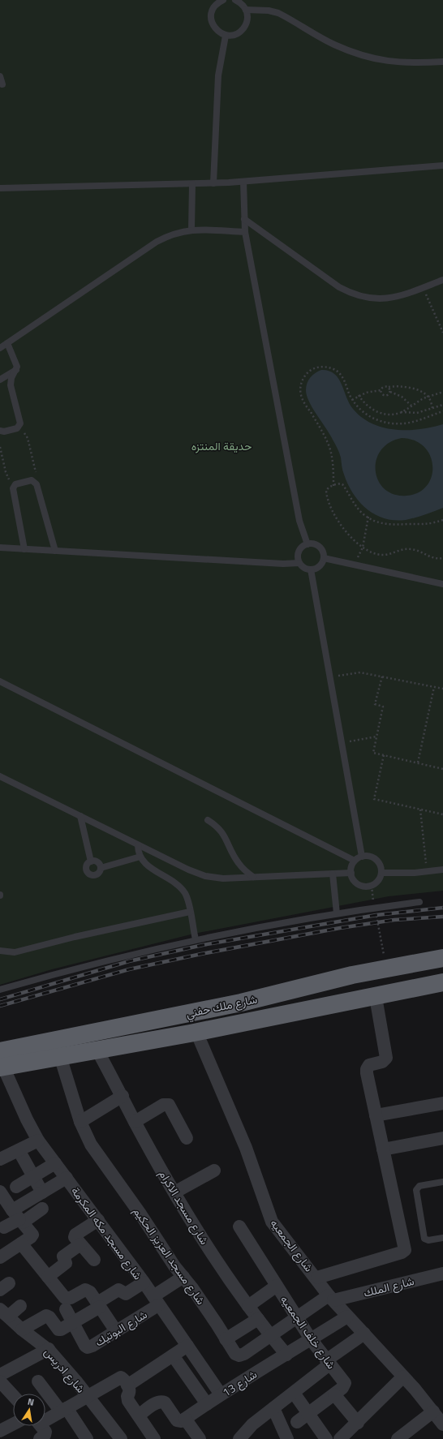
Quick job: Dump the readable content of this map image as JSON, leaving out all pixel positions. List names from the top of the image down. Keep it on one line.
{"streets":{"highway":["شارع ملك حفني"],"street":["شارع مسجد الاكرام","شارع مسجد مكه المكرمة","شارع الجمعيه","شارع مسجد العزيز الحكيم","شارع الملك","شارع البوتيك","شارع خلف الجمعيه","شارع ادريس","شارع 13"]},"crossings":[["شارع ملك حفني","شارع مسجد الاكرام"],["شارع ملك حفني","شارع مسجد مكه المكرمة"],["شارع ملك حفني","شارع الجمعيه"],["شارع ملك حفني","شارع مسجد العزيز الحكيم"],["شارع مسجد الاكرام","شارع مسجد العزيز الحكيم"],["شارع مسجد الاكرام","شارع 13"],["شارع مسجد مكه المكرمة","شارع البوتيك"],["شارع مسجد مكه المكرمة","شارع 13"],["شارع الجمعيه","شارع مسجد العزيز الحكيم"],["شارع الجمعيه","شارع الملك"],["شارع الجمعيه","شارع 13"],["شارع مسجد العزيز الحكيم","شارع الملك"],["شارع مسجد العزيز الحكيم","شارع البوتيك"],["شارع مسجد العزيز الحكيم","شارع خلف الجمعيه"],["شارع خلف الجمعيه","شارع 13"]],"parks":["حديقة المنتزه"],"north":"top"}
